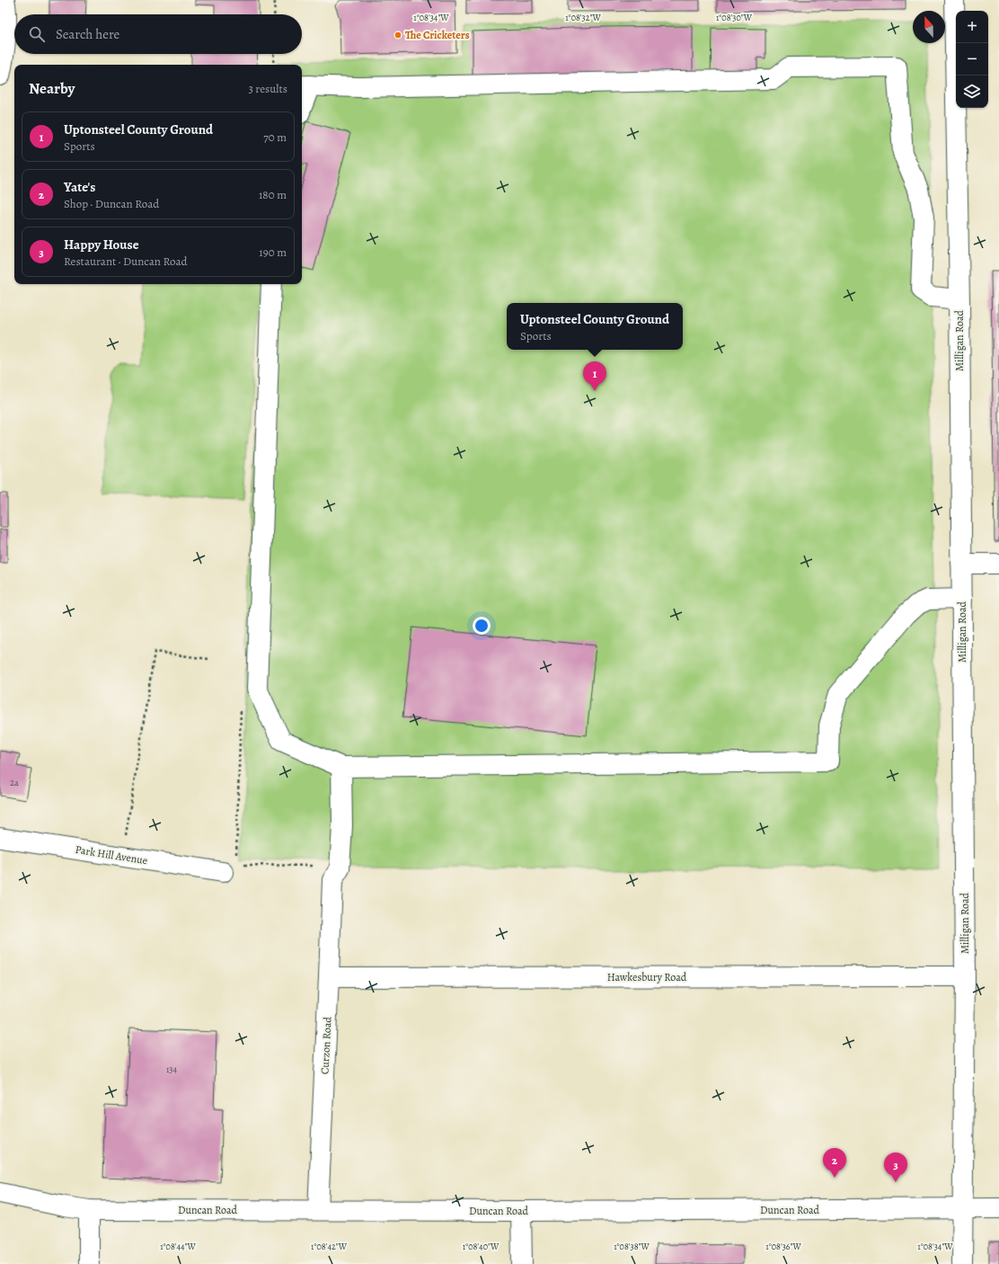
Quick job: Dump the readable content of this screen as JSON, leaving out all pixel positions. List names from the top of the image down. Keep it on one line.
{"streets":{"street":["Milligan Road","Park Hill Avenue","Hawkesbury Road","Curzon Road","Duncan Road"]},"crossings":[["Milligan Road","Hawkesbury Road"],["Milligan Road","Duncan Road"],["Hawkesbury Road","Curzon Road"],["Curzon Road","Duncan Road"]],"places":["The Cricketers"],"house_numbers":["2a","134"],"north":"top","page":{"map_buttons":["+","−"],"search":"Search here","heading":["Nearby","3 results"],"list":[{"mark":"1","name":"Uptonsteel County Ground","note":"Sports","value":"70 m"},{"mark":"2","name":"Yate's","note":"Shop · Duncan Road","value":"180 m"},{"mark":"3","name":"Happy House","note":"Restaurant · Duncan Road","value":"190 m"}],"popup":["Uptonsteel County Ground","Sports"],"pins":["1","2","3"]},"coordinates":["1°08'34\"W","1°08'32\"W","1°08'30\"W","1°08'44\"W","1°08'42\"W","1°08'40\"W","1°08'38\"W","1°08'36\"W"]}
